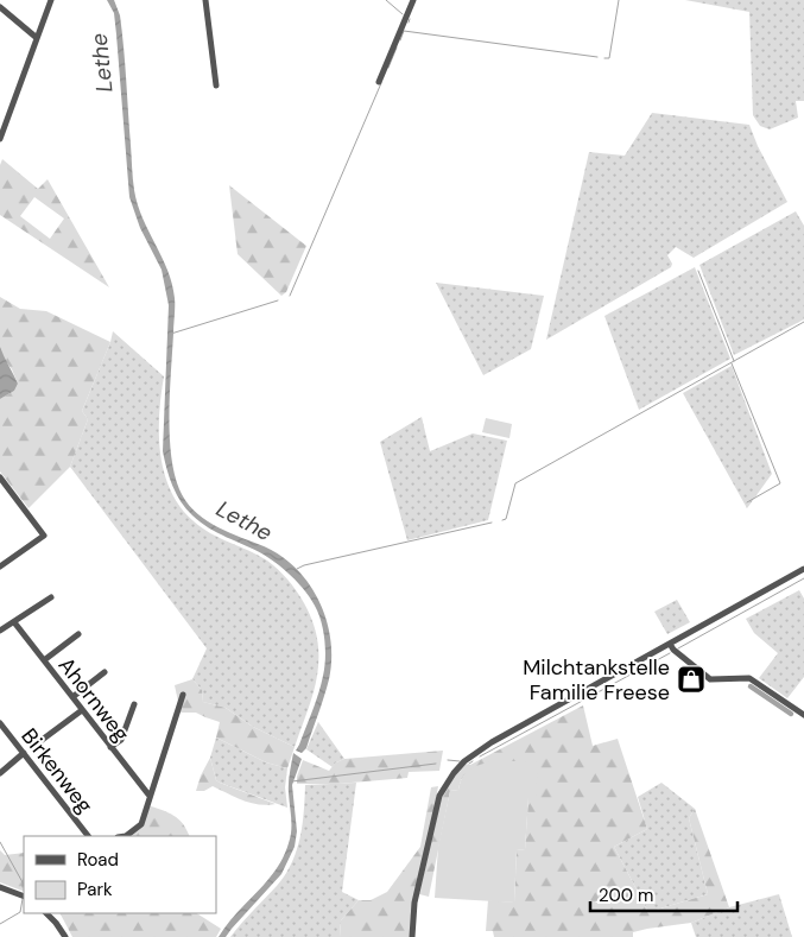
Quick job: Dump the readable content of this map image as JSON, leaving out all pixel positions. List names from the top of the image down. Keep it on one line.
{"streets":{"street":["Ahornweg","Birkenweg"]},"water":["Lethe"],"places":{"shop":["Milchtankstelle Familie Freese"]},"legend":["Road","Park"],"scale_bar":"200 m"}
